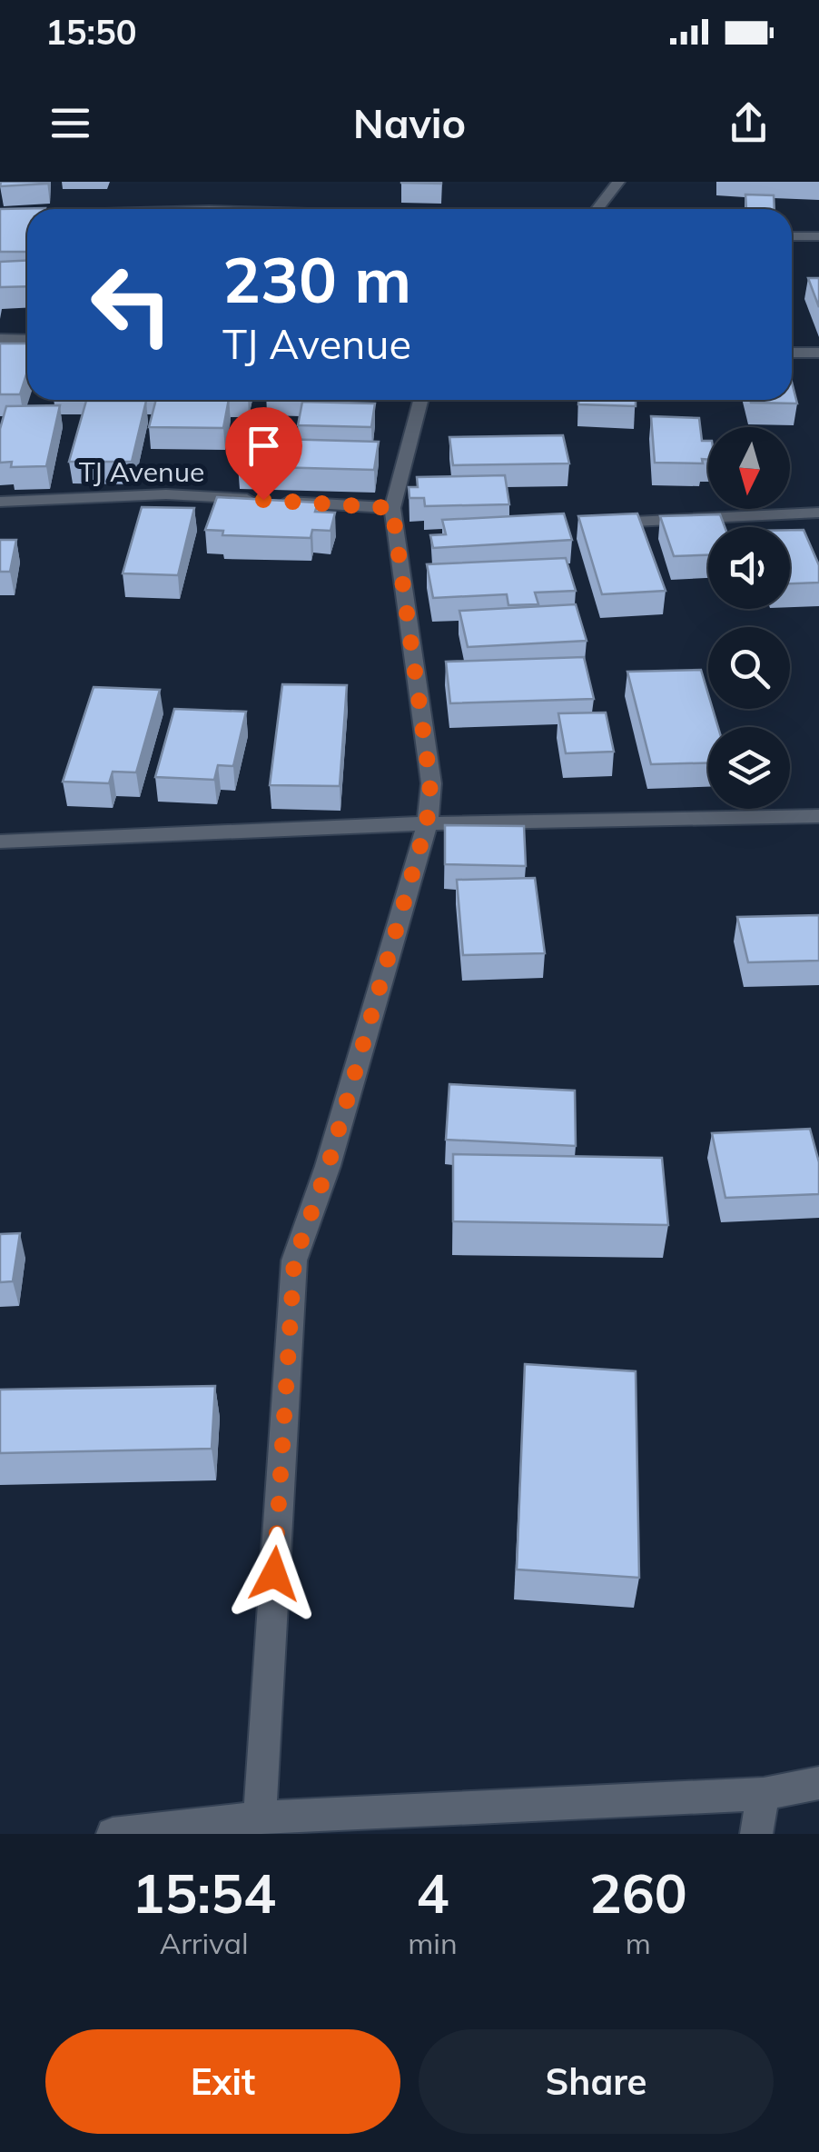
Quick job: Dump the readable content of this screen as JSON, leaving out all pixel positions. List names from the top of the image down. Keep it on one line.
{"streets":{"street":["TJ Avenue"]},"north":"bottom","page":{"status":"15:50","header":"Navio","turn":["230 m","TJ Avenue"],"eta":["15:54","Arrival","4","min","260","m"],"buttons":["Exit","Share"]}}
